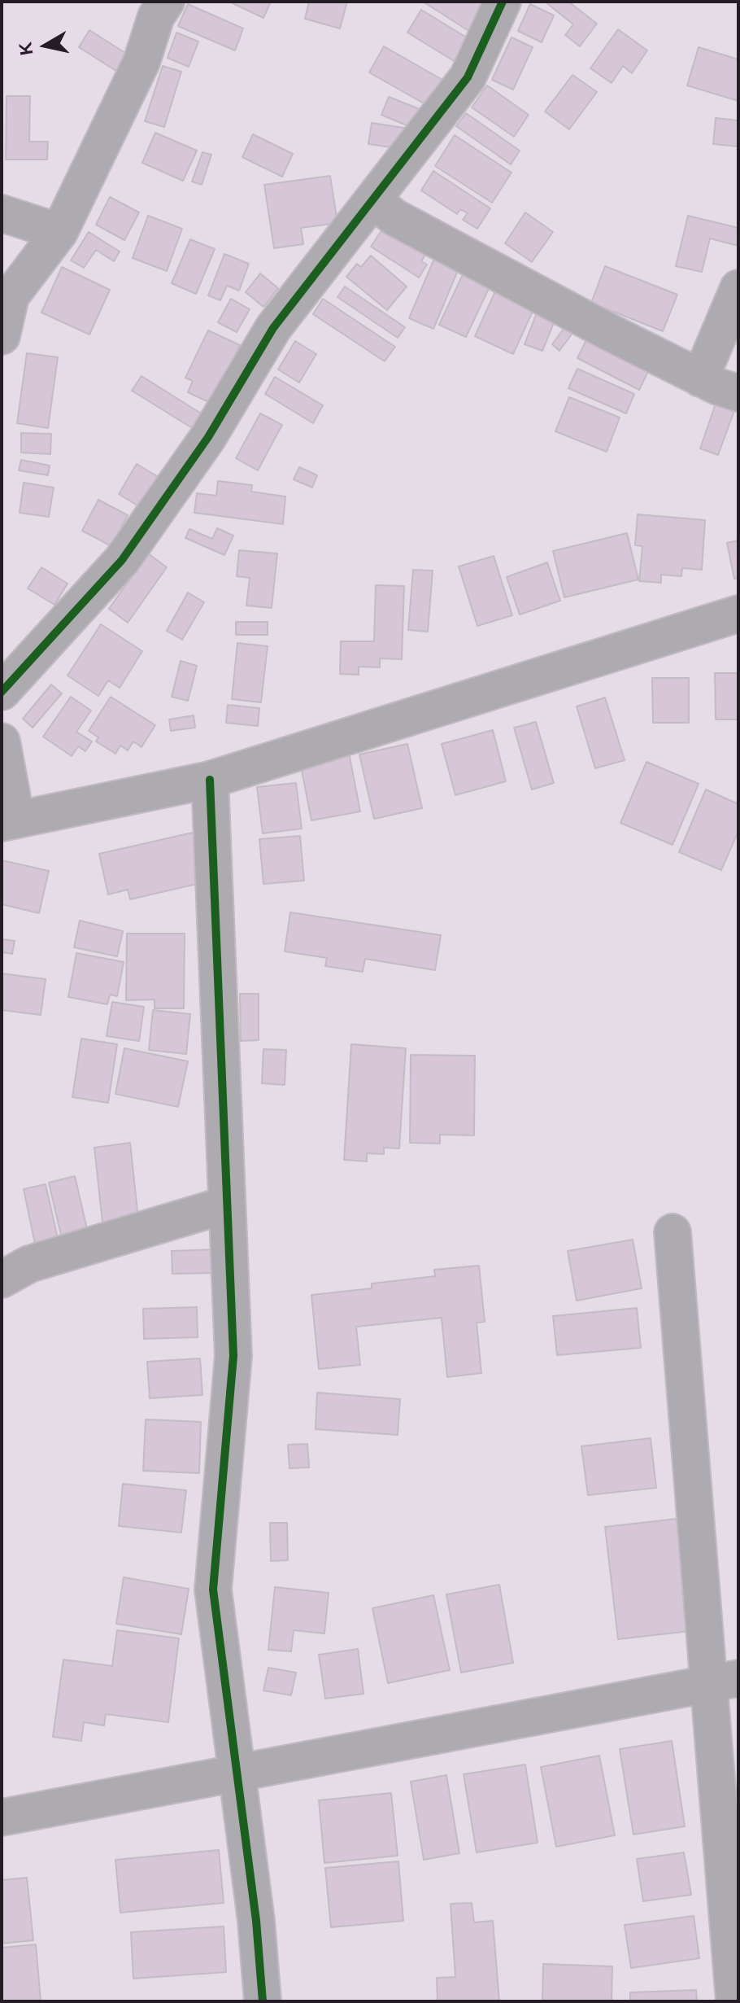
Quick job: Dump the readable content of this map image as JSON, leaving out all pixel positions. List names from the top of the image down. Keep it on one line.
{"north":"left"}
